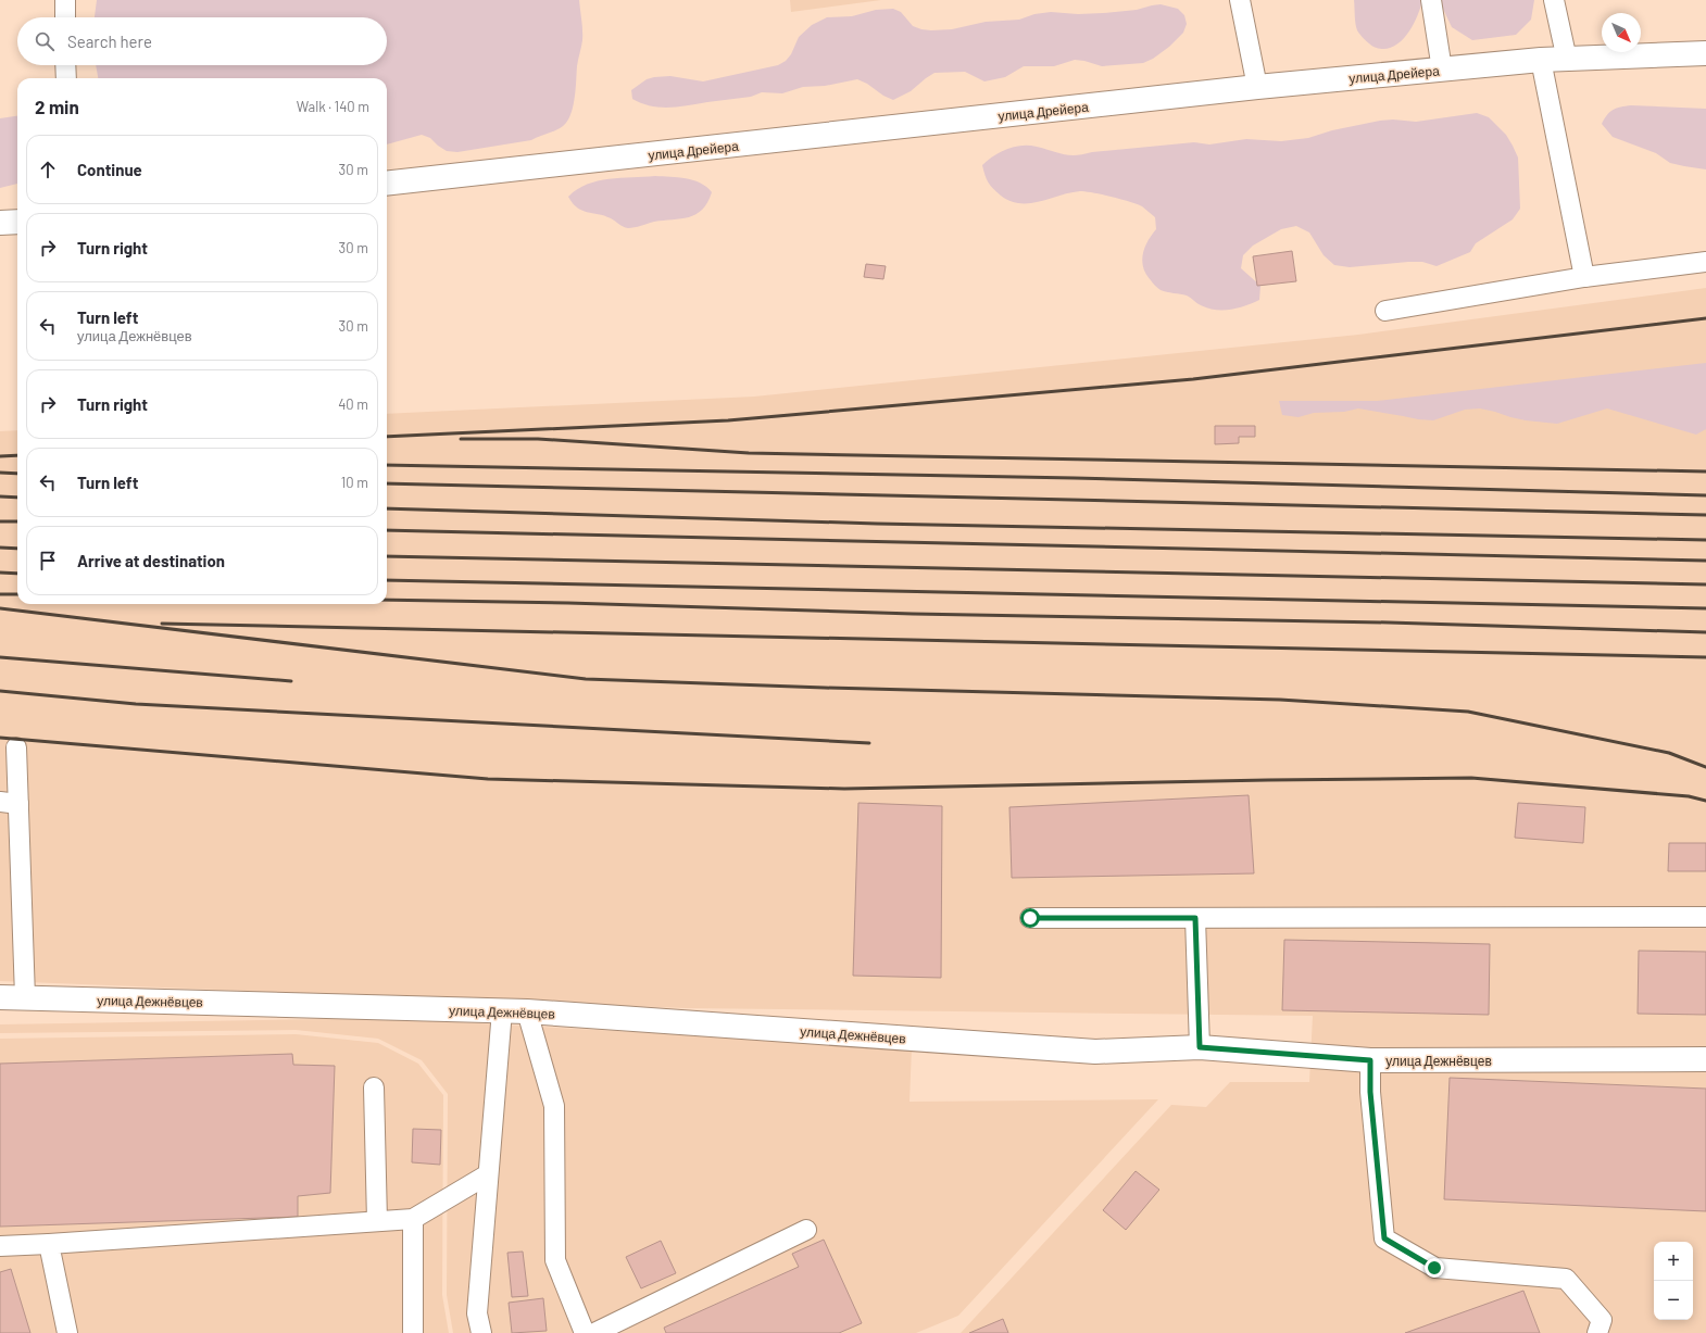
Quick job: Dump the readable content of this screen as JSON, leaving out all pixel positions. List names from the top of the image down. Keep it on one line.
{"streets":{"street":["улица Дрейера","улица Дежнёвцев"]},"north":"bottom right","page":{"search":"Search here","heading":["2 min","Walk · 140 m"],"list":[["Continue","30 m"],["Turn right","30 m"],["Turn left","улица Дежнёвцев","30 m"],["Turn right","40 m"],["Turn left","10 m"],"Arrive at destination"],"map_buttons":["+","−"]}}
